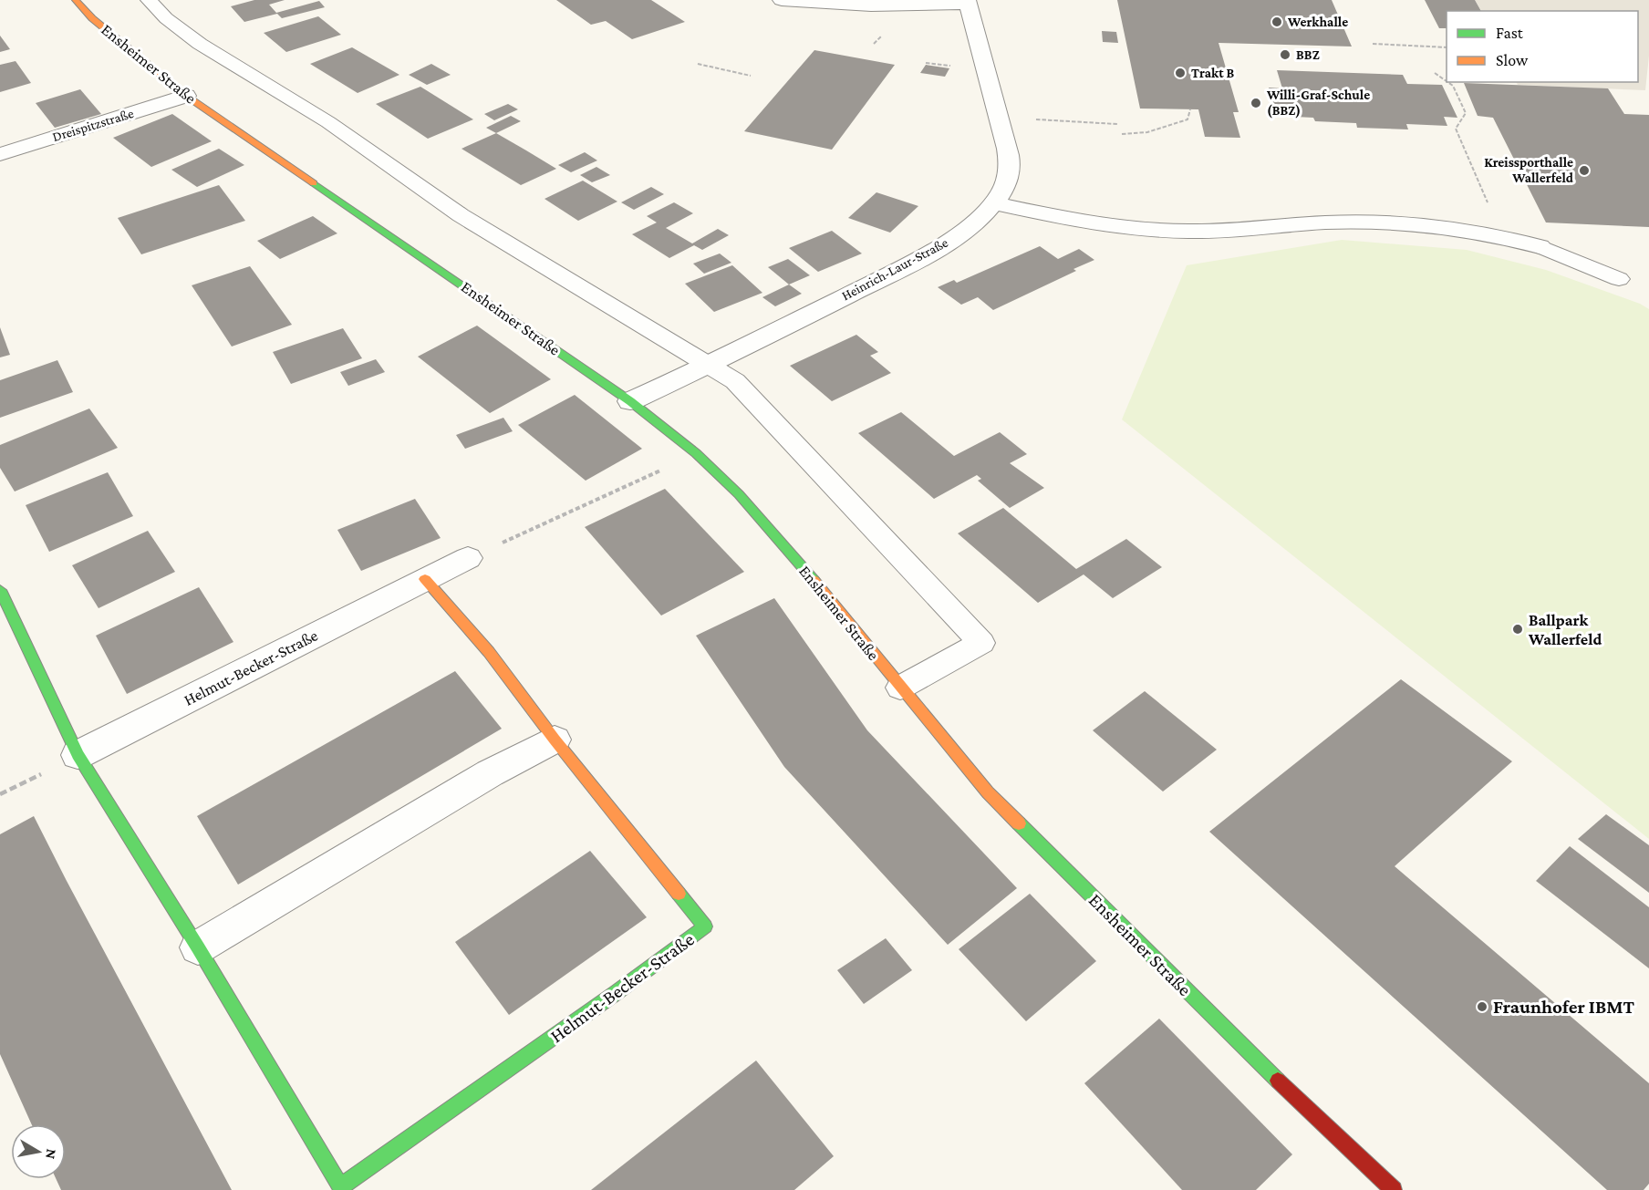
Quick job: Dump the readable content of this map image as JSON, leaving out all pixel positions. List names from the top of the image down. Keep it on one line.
{"streets":{"main road":["Ensheimer Straße","Helmut-Becker-Straße"],"street":["Dreispitzstraße","Heinrich-Laur-Straße"]},"crossings":[["Ensheimer Straße","Dreispitzstraße"],["Ensheimer Straße","Heinrich-Laur-Straße"]],"places":["Werkhalle","BBZ","Trakt B","Willi-Graf-Schule (BBZ)","Kreissporthalle Wallerfeld","Ballpark Wallerfeld","Fraunhofer IBMT"],"legend":["Fast","Slow"],"north":"right"}
